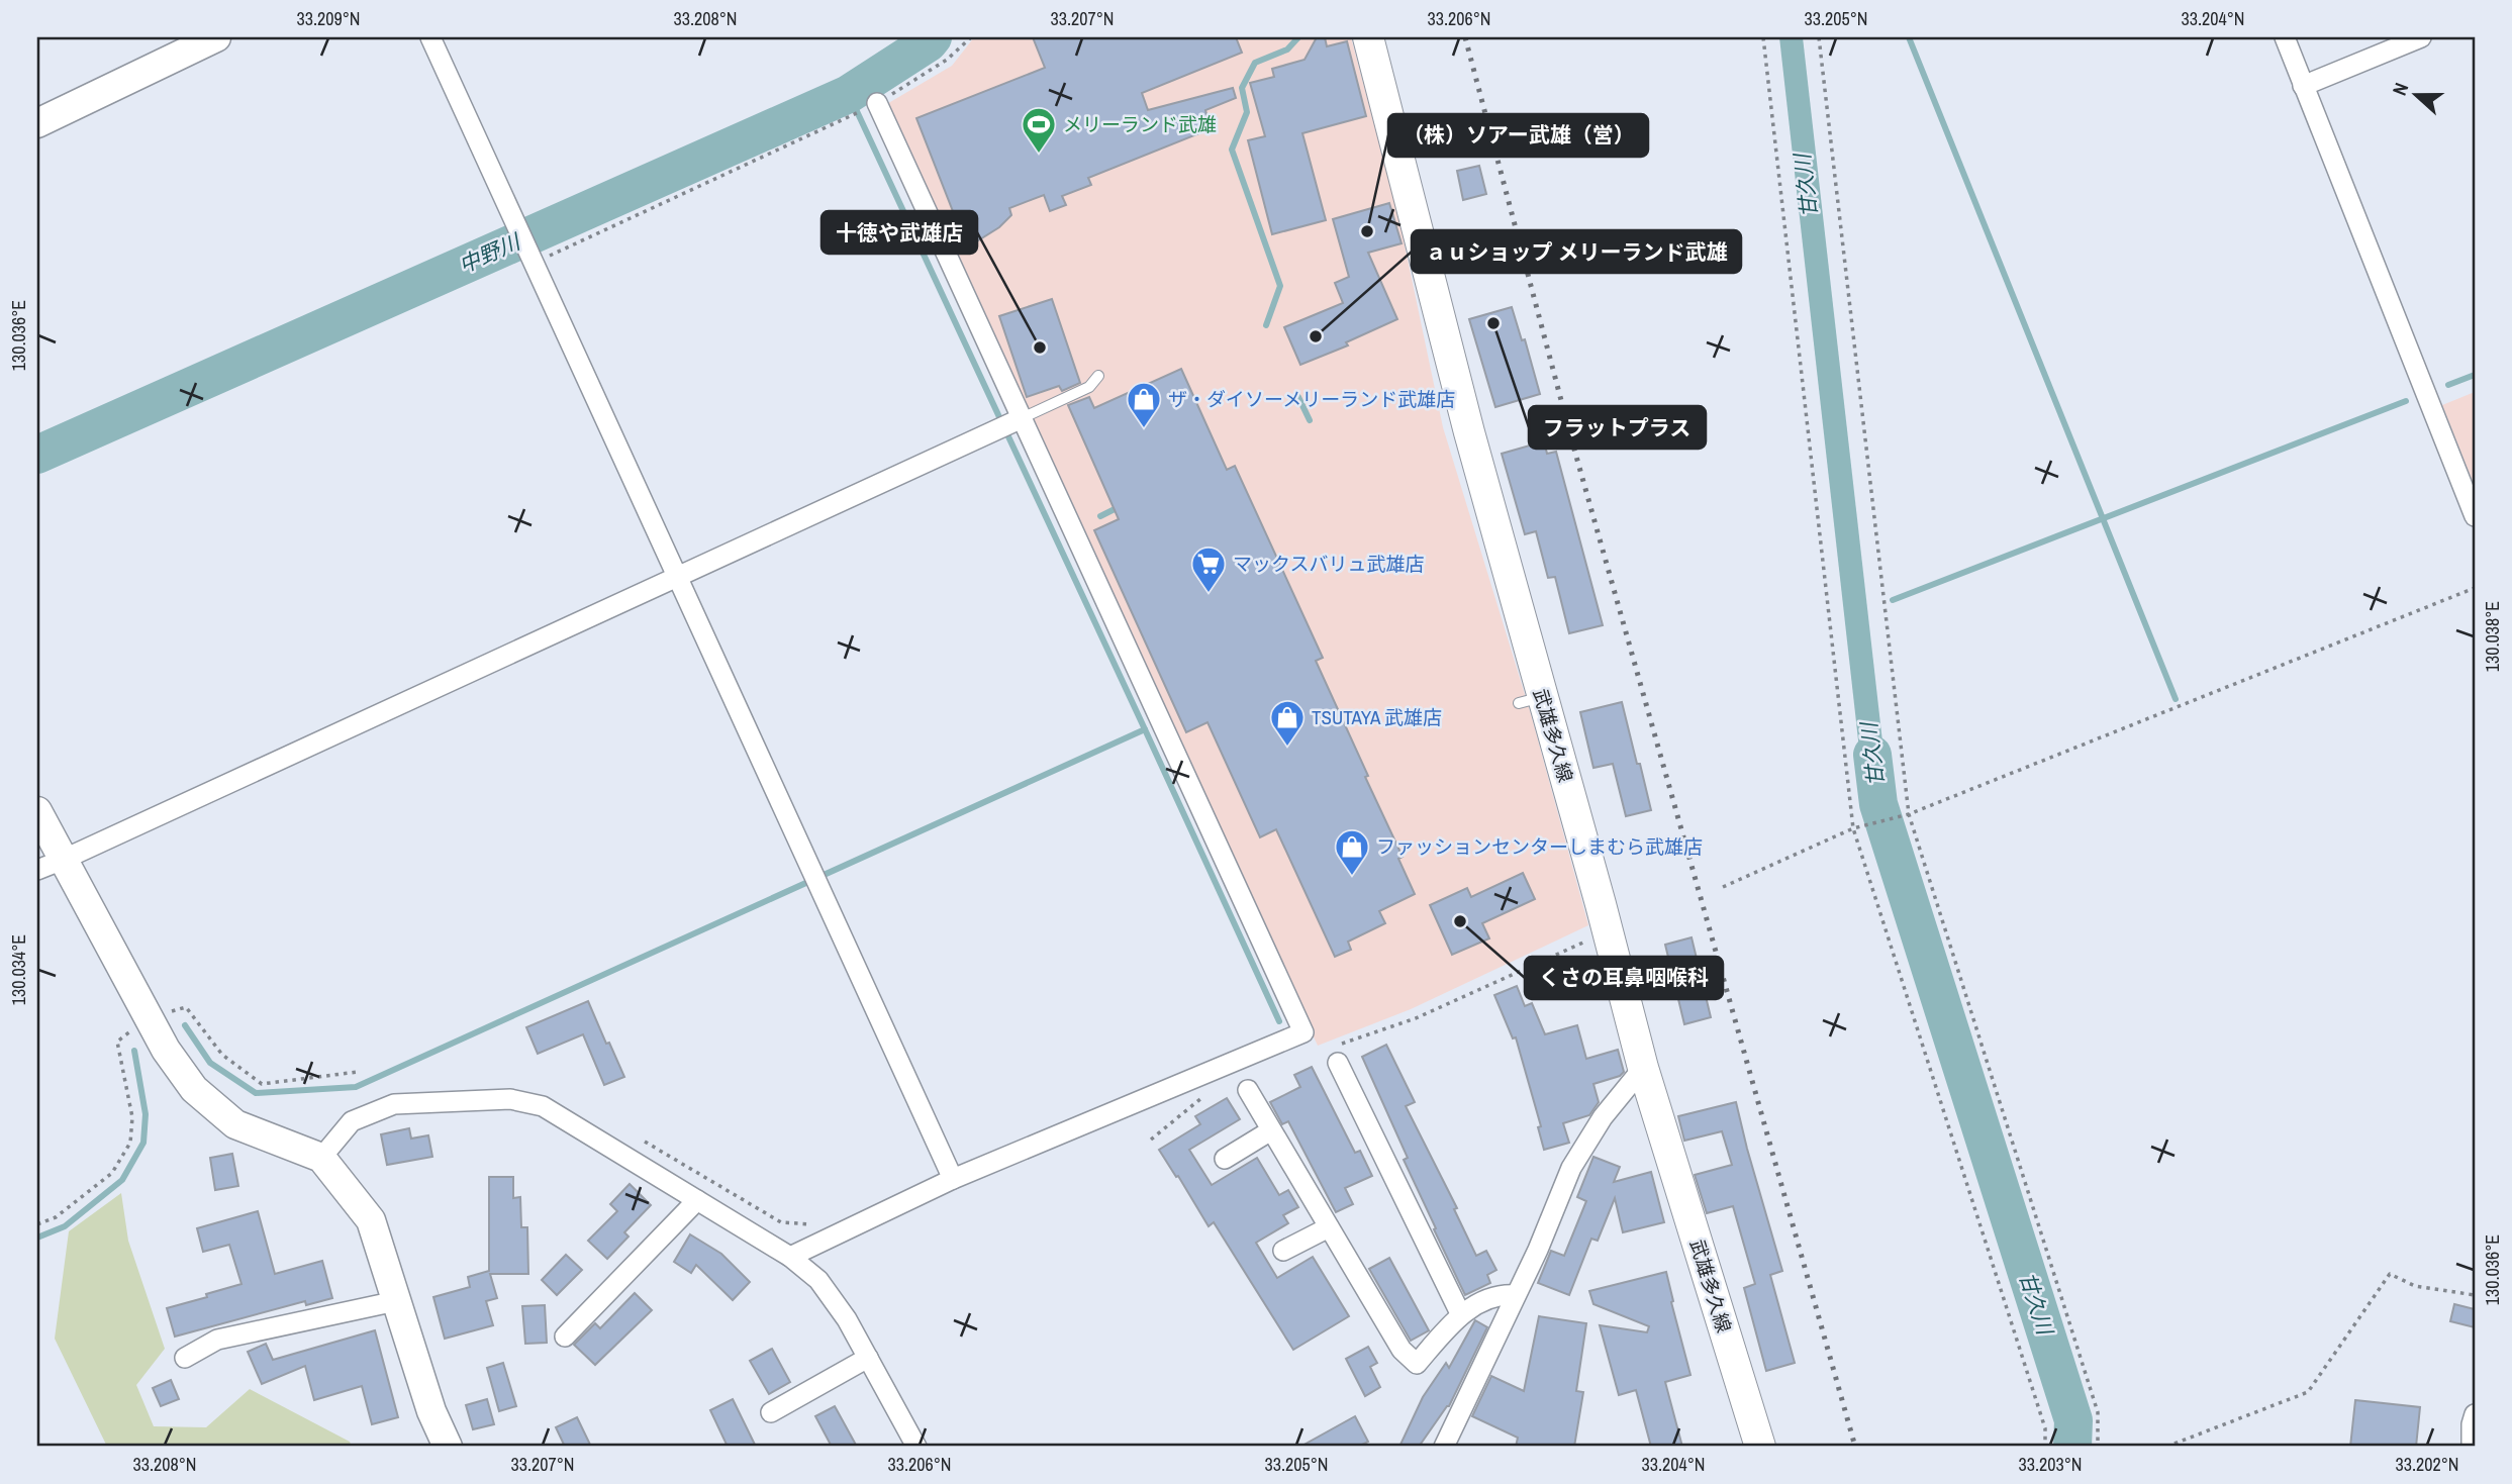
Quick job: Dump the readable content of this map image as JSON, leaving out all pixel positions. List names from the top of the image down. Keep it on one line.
{"streets":{"main road":["武雄多久線"]},"water":["甘久川","中野川"],"places":{"sports":["メリーランド武雄"],"other":["（株）ソアー武雄（営）","フラットプラス","ａｕショップ メリーランド武雄","十徳や武雄店","くさの耳鼻咽喉科"],"shop":["ザ・ダイソーメリーランド武雄店","TSUTAYA 武雄店","ファッションセンターしまむら武雄店"],"supermarket":["マックスバリュ武雄店"]},"north":"left","coordinates":["33.209°N","33.208°N","33.207°N","33.206°N","33.205°N","33.204°N","130.036°E","130.038°E","130.034°E","33.203°N","33.202°N"]}
